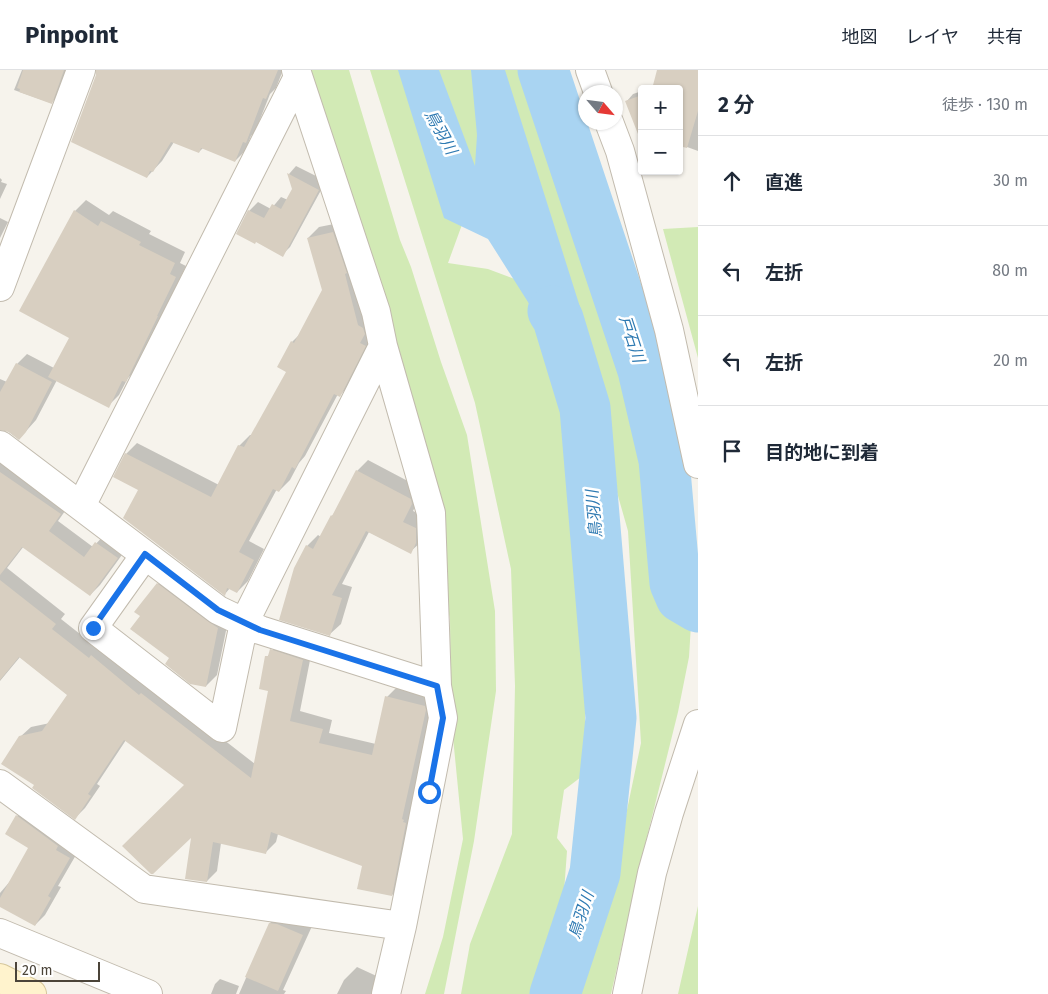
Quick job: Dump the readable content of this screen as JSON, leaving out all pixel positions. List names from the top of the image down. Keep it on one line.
{"water":["鳥羽川","戸石川"],"scale_bar":"20 m","north":"bottom right","page":{"header":"Pinpoint","nav":["地図","レイヤ","共有"],"heading":["2 分","徒歩 · 130 m"],"map_buttons":["+","−"],"list":[["直進","30 m"],["左折","80 m"],["左折","20 m"],"目的地に到着"],"scale":"20 m"}}
